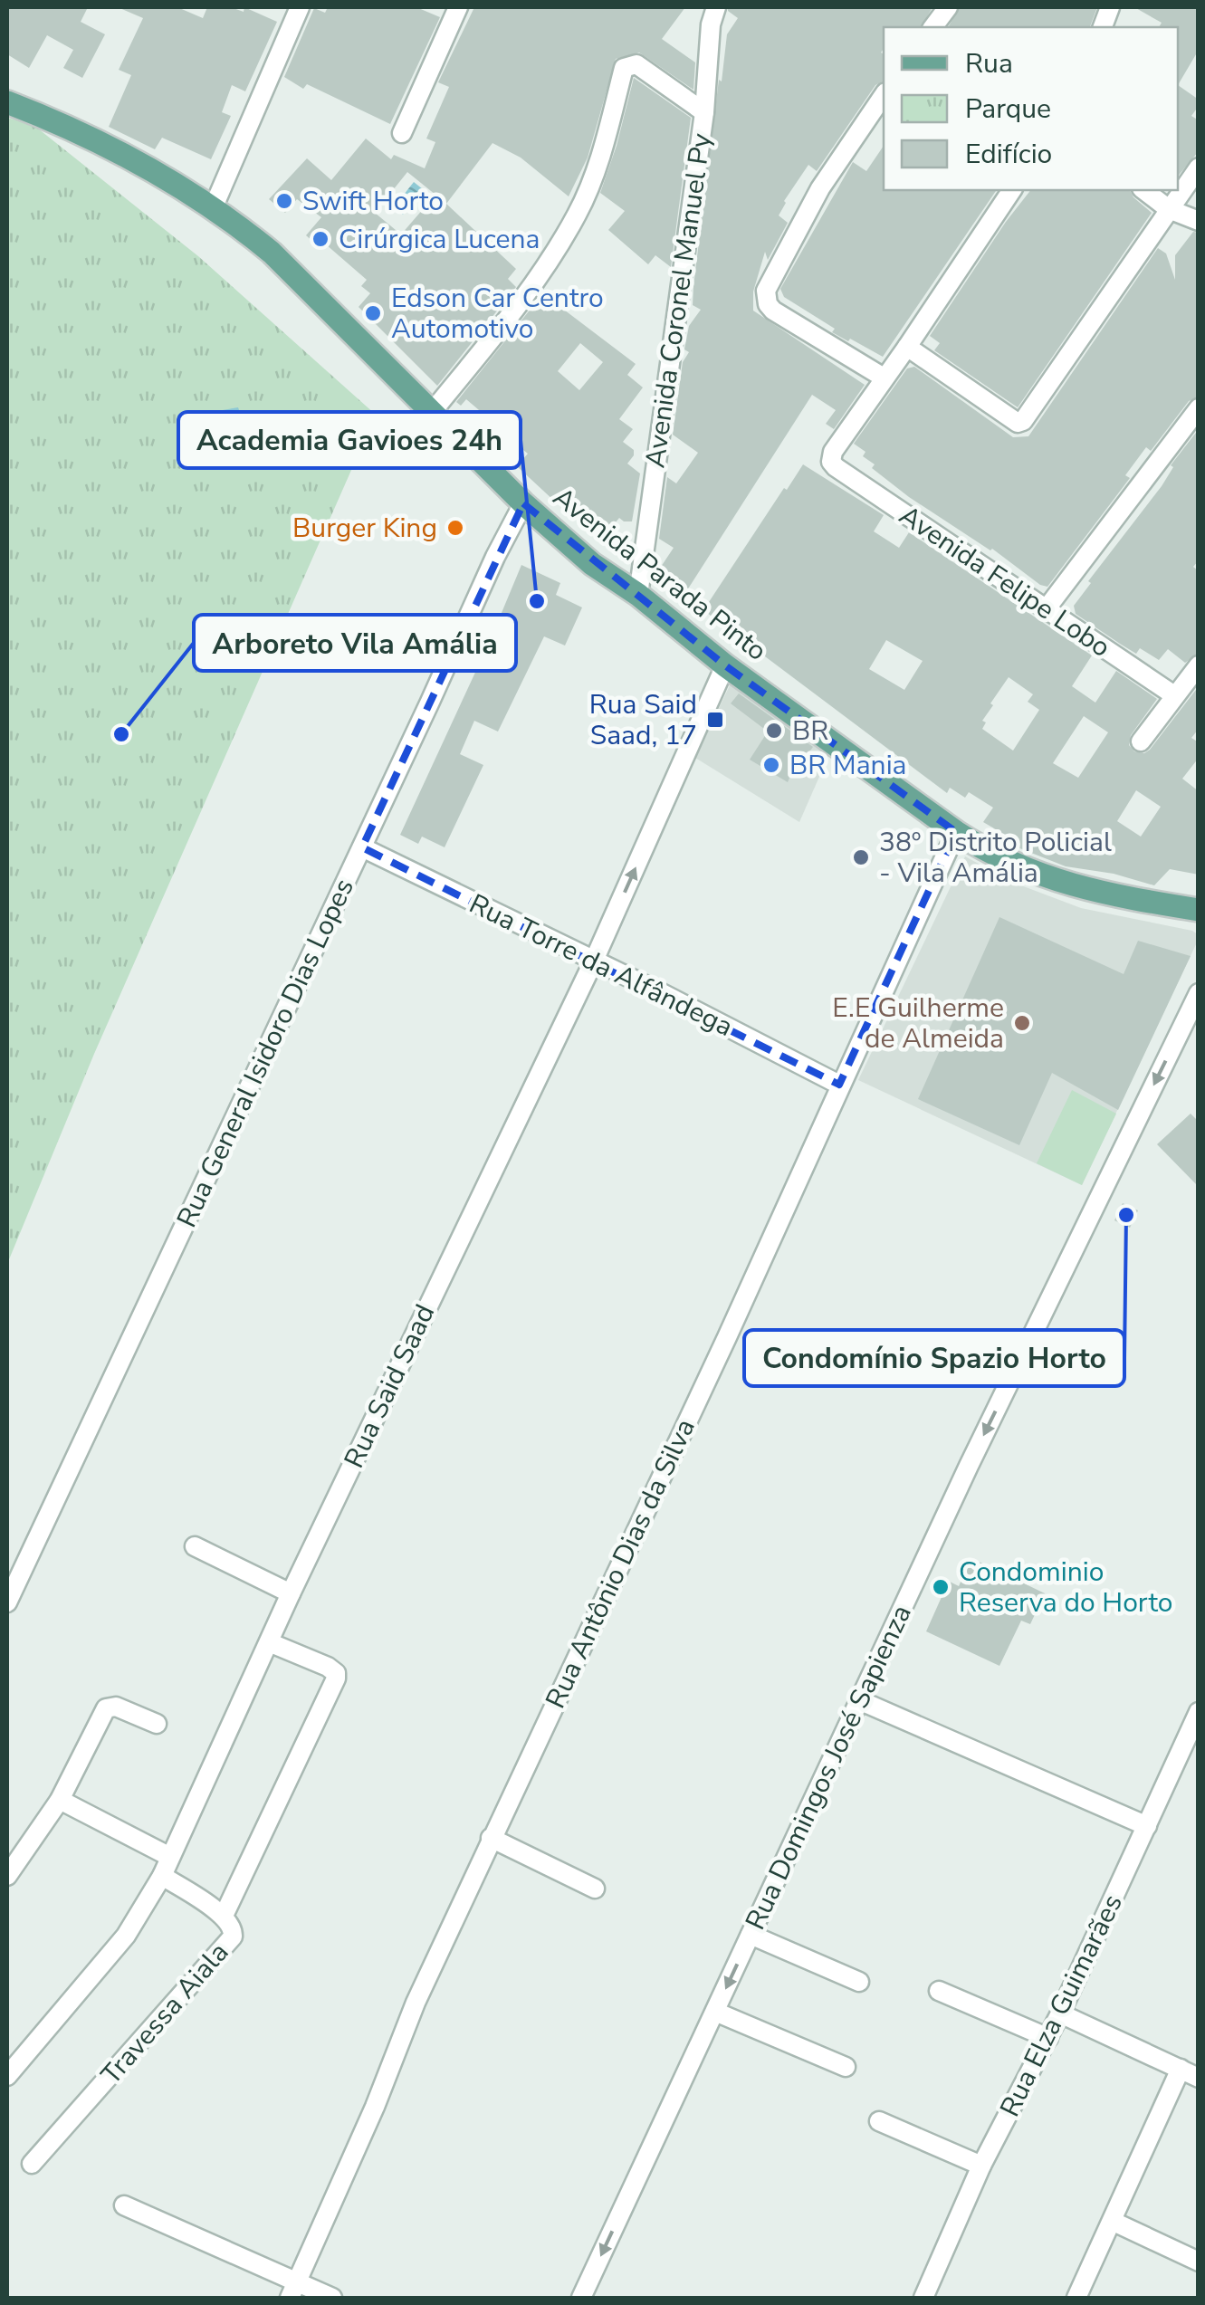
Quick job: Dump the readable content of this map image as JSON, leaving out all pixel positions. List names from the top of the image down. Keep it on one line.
{"streets":{"main road":["Avenida Parada Pinto"],"street":["Avenida Coronel Manuel Py","Avenida Felipe Lobo","Rua Torre da Alfândega","Rua General Isidoro Dias Lopes","Rua Said Saad","Rua Antônio Dias da Silva","Rua Domingos José Sapienza","Rua Elza Guimarães","Travessa Aiala"]},"crossings":[["Avenida Coronel Manuel Py","Avenida Parada Pinto"],["Avenida Parada Pinto","Rua General Isidoro Dias Lopes"],["Avenida Parada Pinto","Rua Said Saad"],["Avenida Parada Pinto","Rua Antônio Dias da Silva"],["Rua Torre da Alfândega","Rua General Isidoro Dias Lopes"],["Rua Torre da Alfândega","Rua Said Saad"],["Rua Torre da Alfândega","Rua Antônio Dias da Silva"],["Rua Said Saad","Travessa Aiala"]],"one_way":["Rua Domingos José Sapienza"],"places":{"other":["Swift Horto","Cirúrgica Lucena","Edson Car Centro Automotivo","Burger King","Academia Gavioes 24h","BR","Arboreto Vila Amália","BR Mania","38º Distrito Policial - Vila Amália","E.E Guilherme de Almeida","Condomínio Spazio Horto","Condominio Reserva do Horto"],"transit":["Rua Said Saad, 17"]},"legend":["Rua","Parque","Edifício"]}
